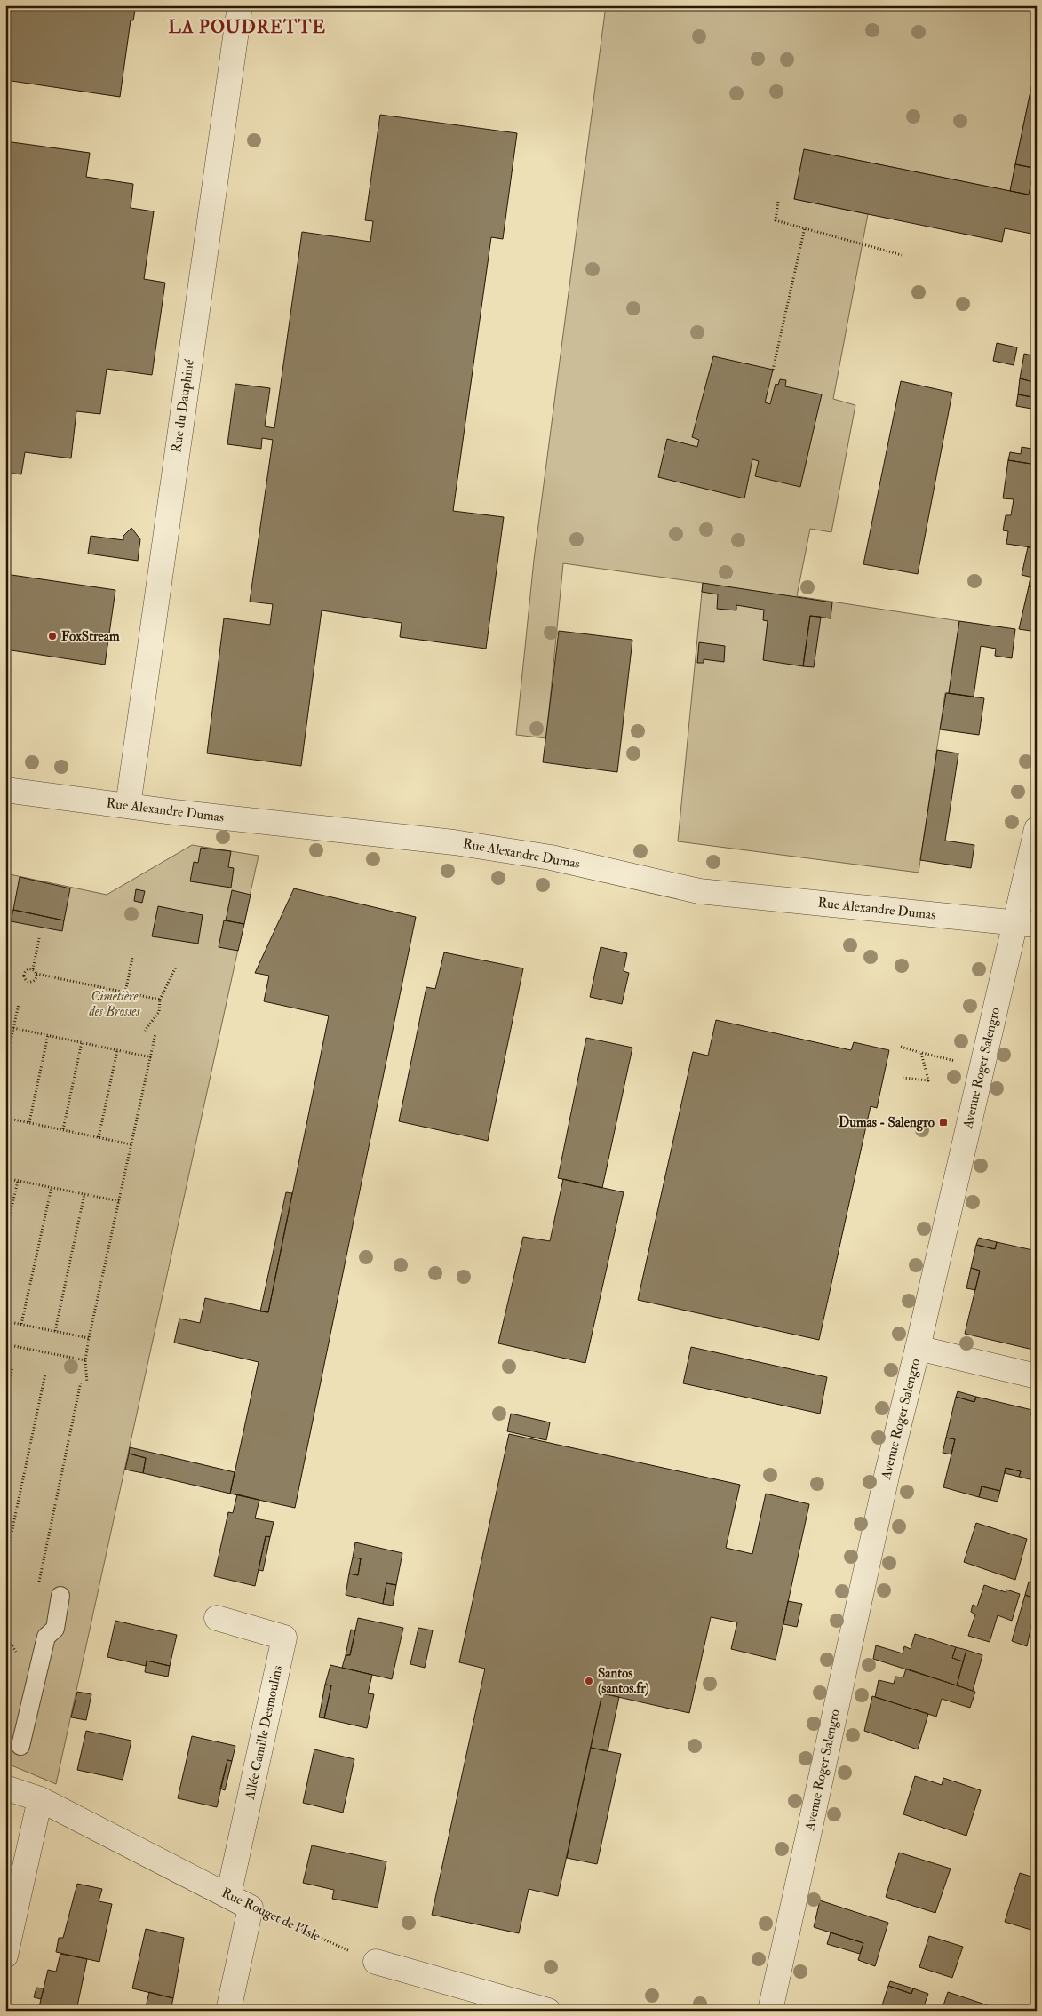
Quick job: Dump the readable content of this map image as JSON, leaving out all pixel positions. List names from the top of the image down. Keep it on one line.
{"streets":{"street":["Rue du Dauphiné","Rue Alexandre Dumas","Avenue Roger Salengro","Allée Camille Desmoulins","Rue Rouget de l'Isle"]},"crossings":[["Rue du Dauphiné","Rue Alexandre Dumas"],["Rue Alexandre Dumas","Avenue Roger Salengro"],["Allée Camille Desmoulins","Rue Rouget de l'Isle"]],"districts":["LA POUDRETTE"],"parks":["Cimetière des Brosses"],"places":{"other":["FoxStream","Santos (santos.fr)"],"transit":["Dumas - Salengro"]}}
